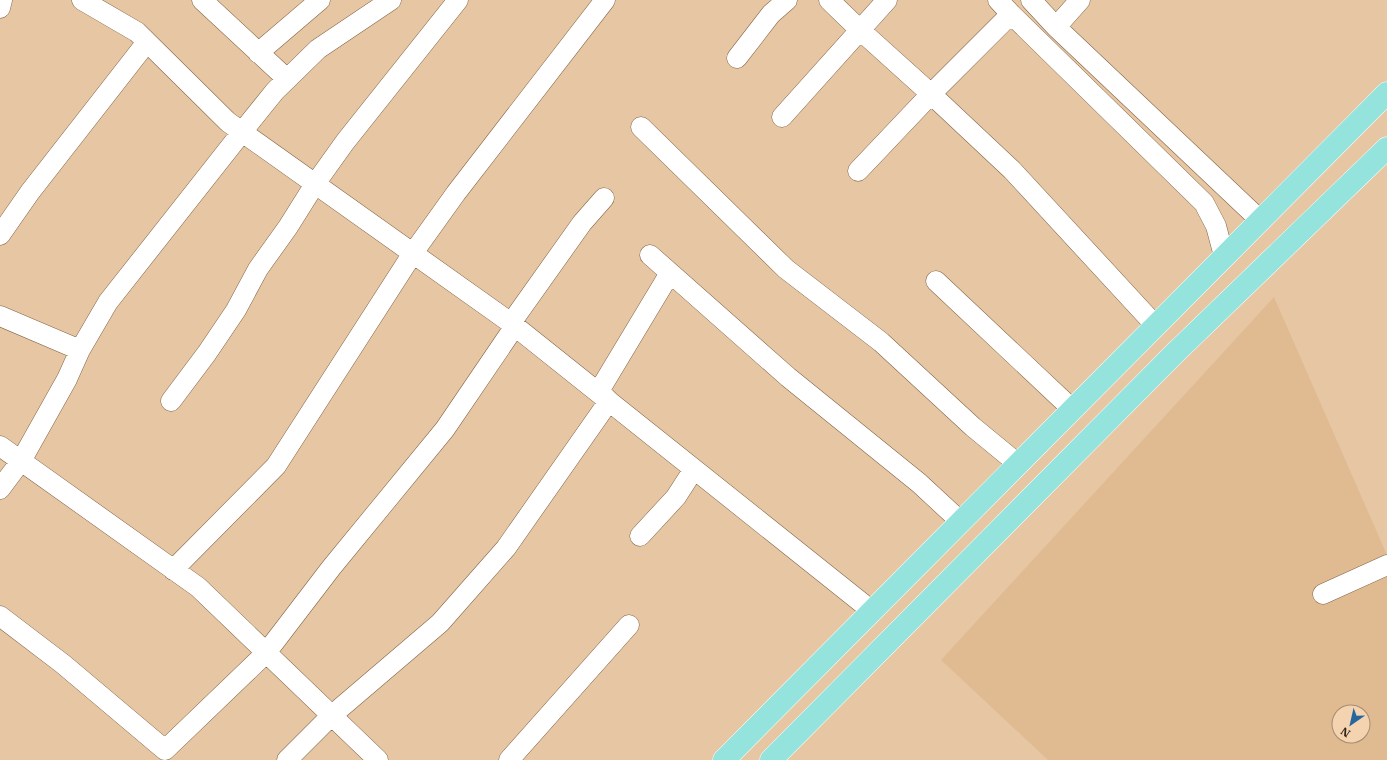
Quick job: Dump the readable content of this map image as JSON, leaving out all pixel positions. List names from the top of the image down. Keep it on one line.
{"north":"bottom left"}
